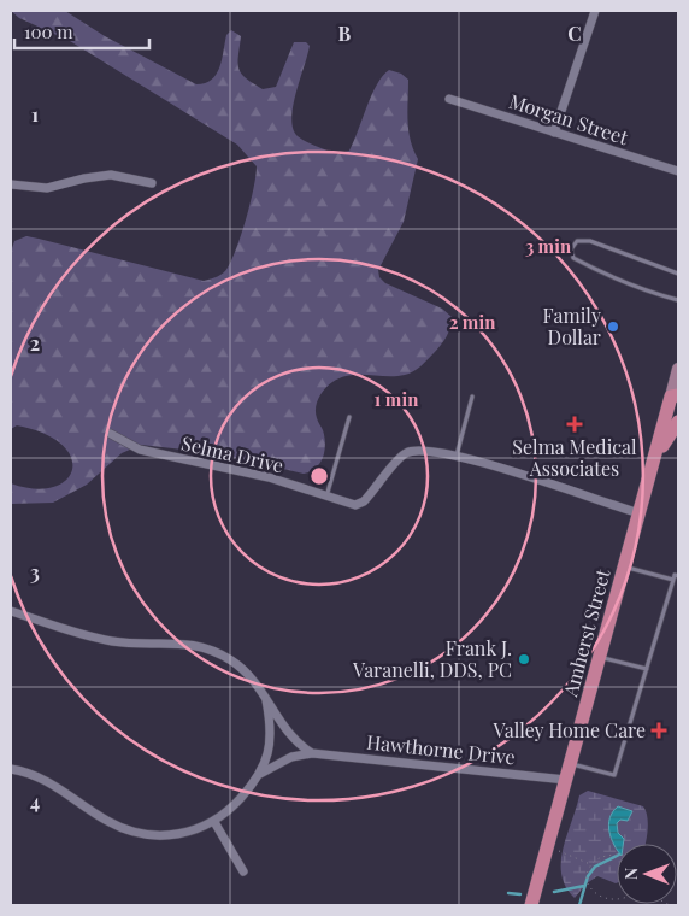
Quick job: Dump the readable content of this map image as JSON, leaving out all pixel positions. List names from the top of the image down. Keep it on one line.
{"streets":{"main road":["Amherst Street"],"street":["Morgan Street","Selma Drive","Hawthorne Drive"]},"crossings":[["Selma Drive","Amherst Street"],["Amherst Street","Hawthorne Drive"]],"places":{"other":["Family Dollar","Frank J. Varanelli, DDS, PC"],"health":["Selma Medical Associates","Valley Home Care"]},"scale_bar":"100 m","north":"left","grid":{"columns":["B","C"],"rows":["1","2","3","4"]},"rings":["3 min","2 min","1 min"]}
